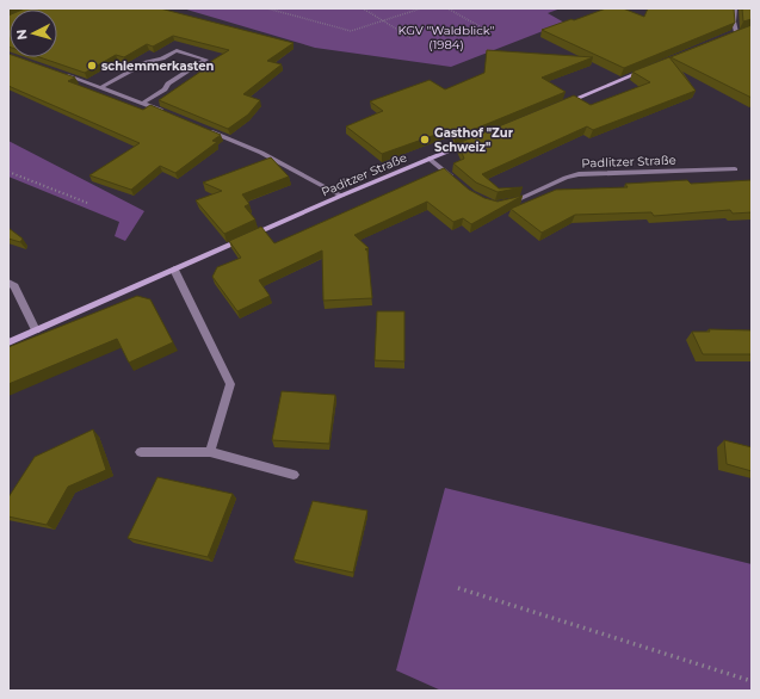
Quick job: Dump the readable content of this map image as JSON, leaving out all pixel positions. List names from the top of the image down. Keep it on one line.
{"streets":{"street":["Padlitzer Straße","Paditzer Straße"]},"parks":["KGV \"Waldblick\" (1984)"],"places":["schlemmerkasten","Gasthof \"Zur Schweiz\""],"north":"left"}
